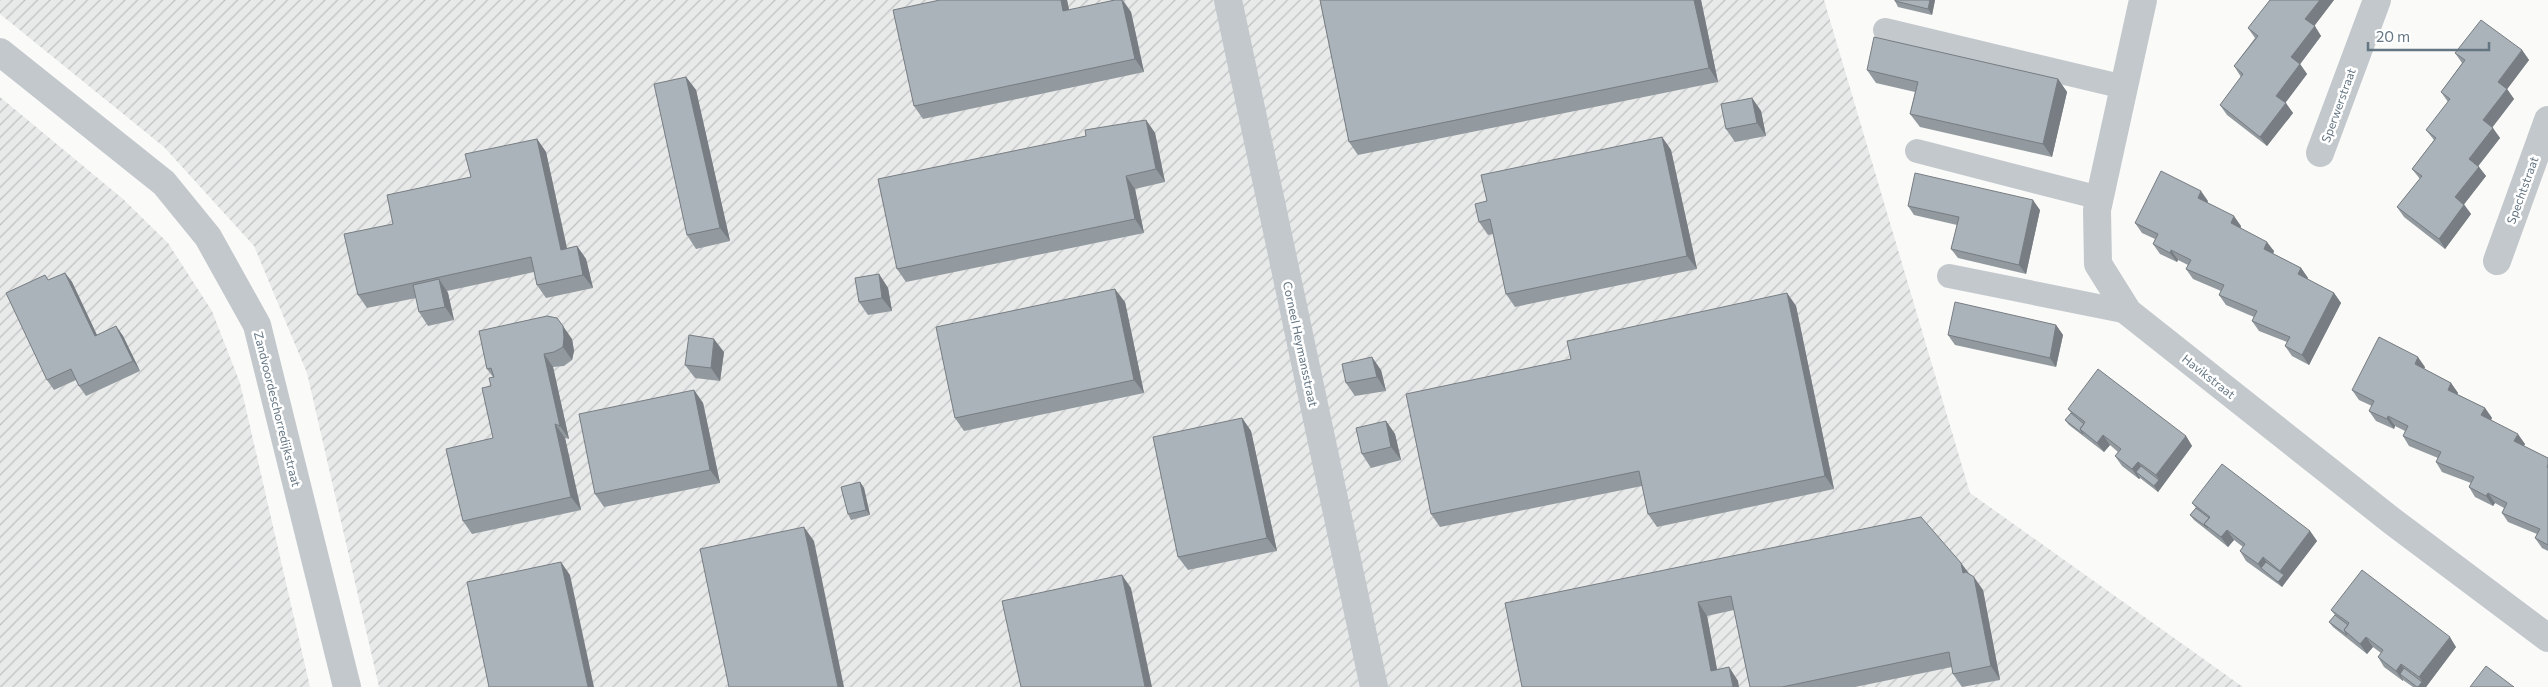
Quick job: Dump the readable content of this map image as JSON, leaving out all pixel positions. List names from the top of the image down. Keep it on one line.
{"streets":{"street":["Sperwerstraat","Spechtstraat","Corneel Heymansstraat","Havikstraat","Zandvoordeschorredijkstraat"]},"scale_bar":"20 m"}
